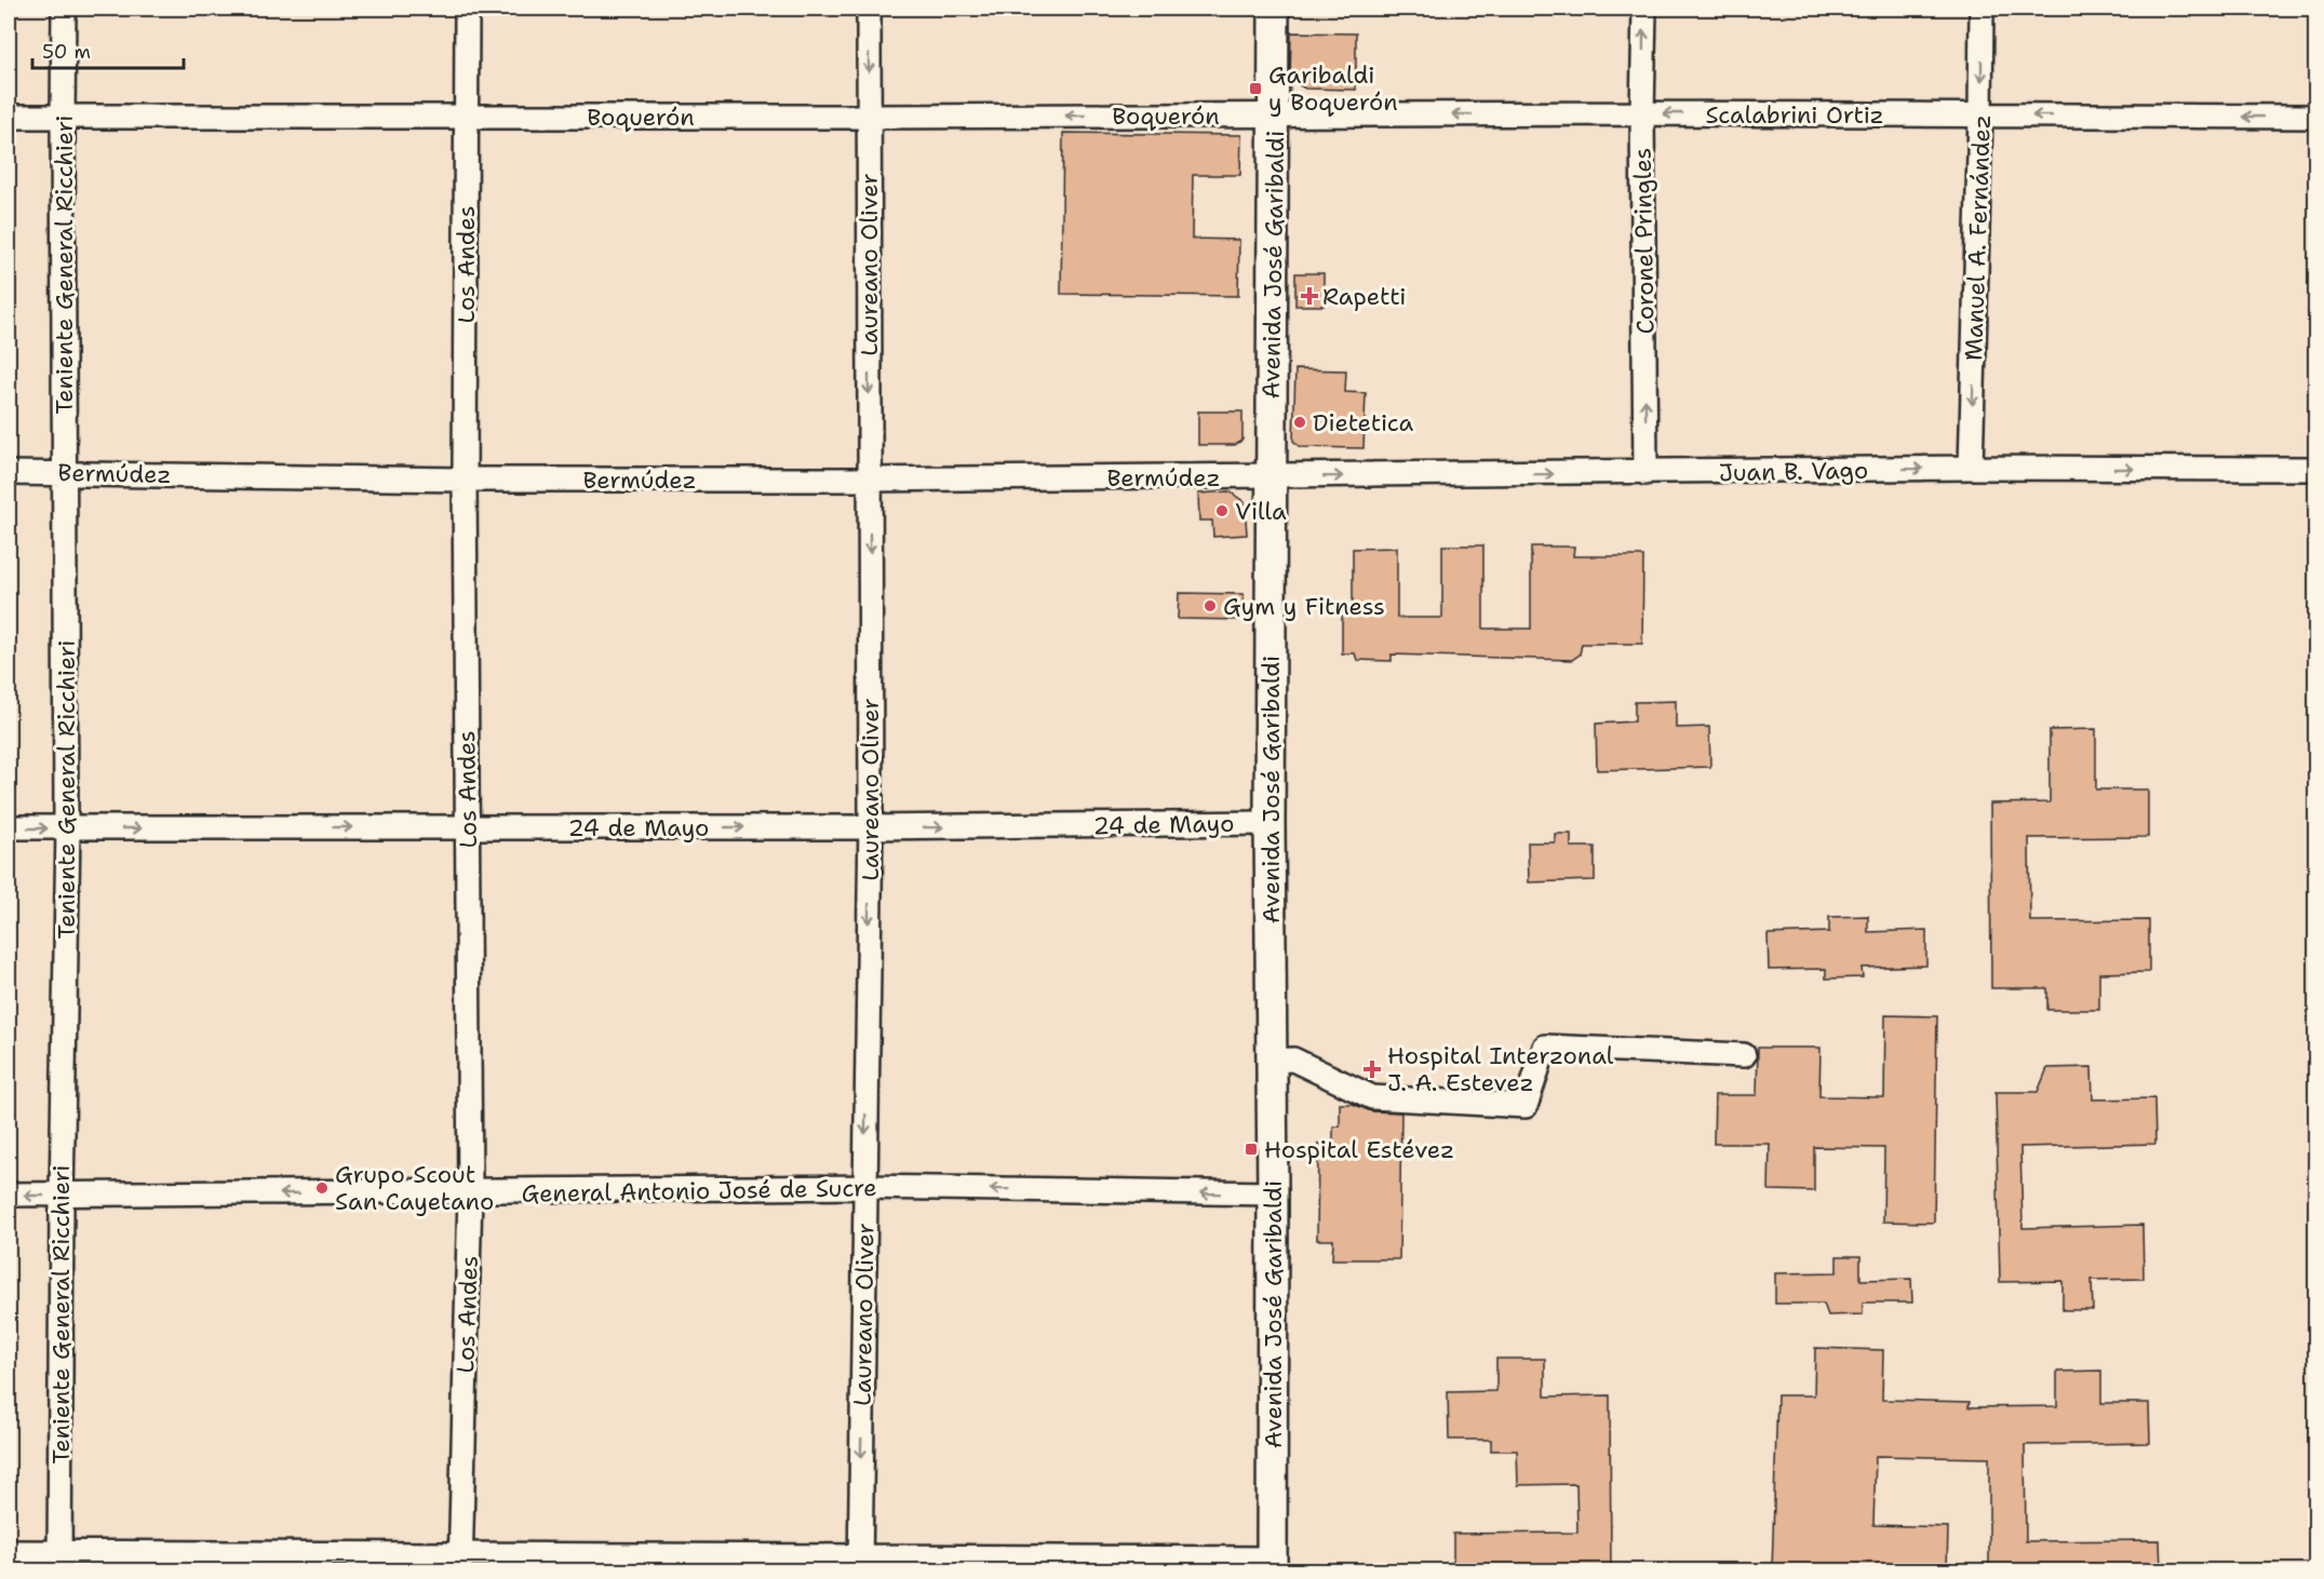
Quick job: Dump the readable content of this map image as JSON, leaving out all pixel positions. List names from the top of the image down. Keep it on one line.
{"streets":{"main road":["Avenida José Garibaldi"],"street":["Scalabrini Ortiz","Boquerón","Manuel A. Fernández","Coronel Pringles","Teniente General Ricchieri","Los Andes","Laureano Oliver","Juan B. Vago","Bermúdez","24 de Mayo","General Antonio José de Sucre"]},"crossings":[["Scalabrini Ortiz","Boquerón"],["Scalabrini Ortiz","Manuel A. Fernández"],["Scalabrini Ortiz","Coronel Pringles"],["Scalabrini Ortiz","Avenida José Garibaldi"],["Boquerón","Teniente General Ricchieri"],["Boquerón","Los Andes"],["Boquerón","Laureano Oliver"],["Boquerón","Avenida José Garibaldi"],["Manuel A. Fernández","Juan B. Vago"],["Coronel Pringles","Juan B. Vago"],["Teniente General Ricchieri","Bermúdez"],["Teniente General Ricchieri","24 de Mayo"],["Teniente General Ricchieri","General Antonio José de Sucre"],["Los Andes","Bermúdez"],["Los Andes","24 de Mayo"],["Los Andes","General Antonio José de Sucre"],["Laureano Oliver","Bermúdez"],["Laureano Oliver","24 de Mayo"],["Laureano Oliver","General Antonio José de Sucre"],["Avenida José Garibaldi","Juan B. Vago"],["Avenida José Garibaldi","Bermúdez"],["Avenida José Garibaldi","24 de Mayo"],["Avenida José Garibaldi","General Antonio José de Sucre"],["Juan B. Vago","Bermúdez"]],"one_way":["Scalabrini Ortiz","Manuel A. Fernández","Coronel Pringles","Laureano Oliver","Juan B. Vago","24 de Mayo","General Antonio José de Sucre"],"places":{"transit":["Garibaldi y Boquerón","Hospital Estévez"],"health":["Rapetti","Hospital Interzonal J. A. Estevez"],"other":["Dietetica","Villa","Gym y Fitness","Grupo Scout San Cayetano"]},"scale_bar":"50 m"}
